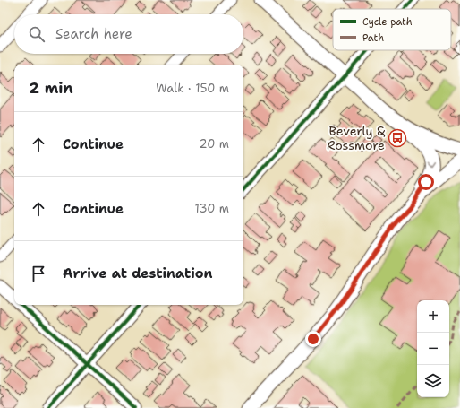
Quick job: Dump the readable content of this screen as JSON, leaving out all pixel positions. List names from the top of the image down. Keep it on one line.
{"places":{"bus stop":["Beverly & Rossmore"]},"legend":["Cycle path","Path"],"page":{"search":"Search here","heading":["2 min","Walk · 150 m"],"list":[["Continue","20 m"],["Continue","130 m"],"Arrive at destination"],"map_buttons":["+","−"]}}
